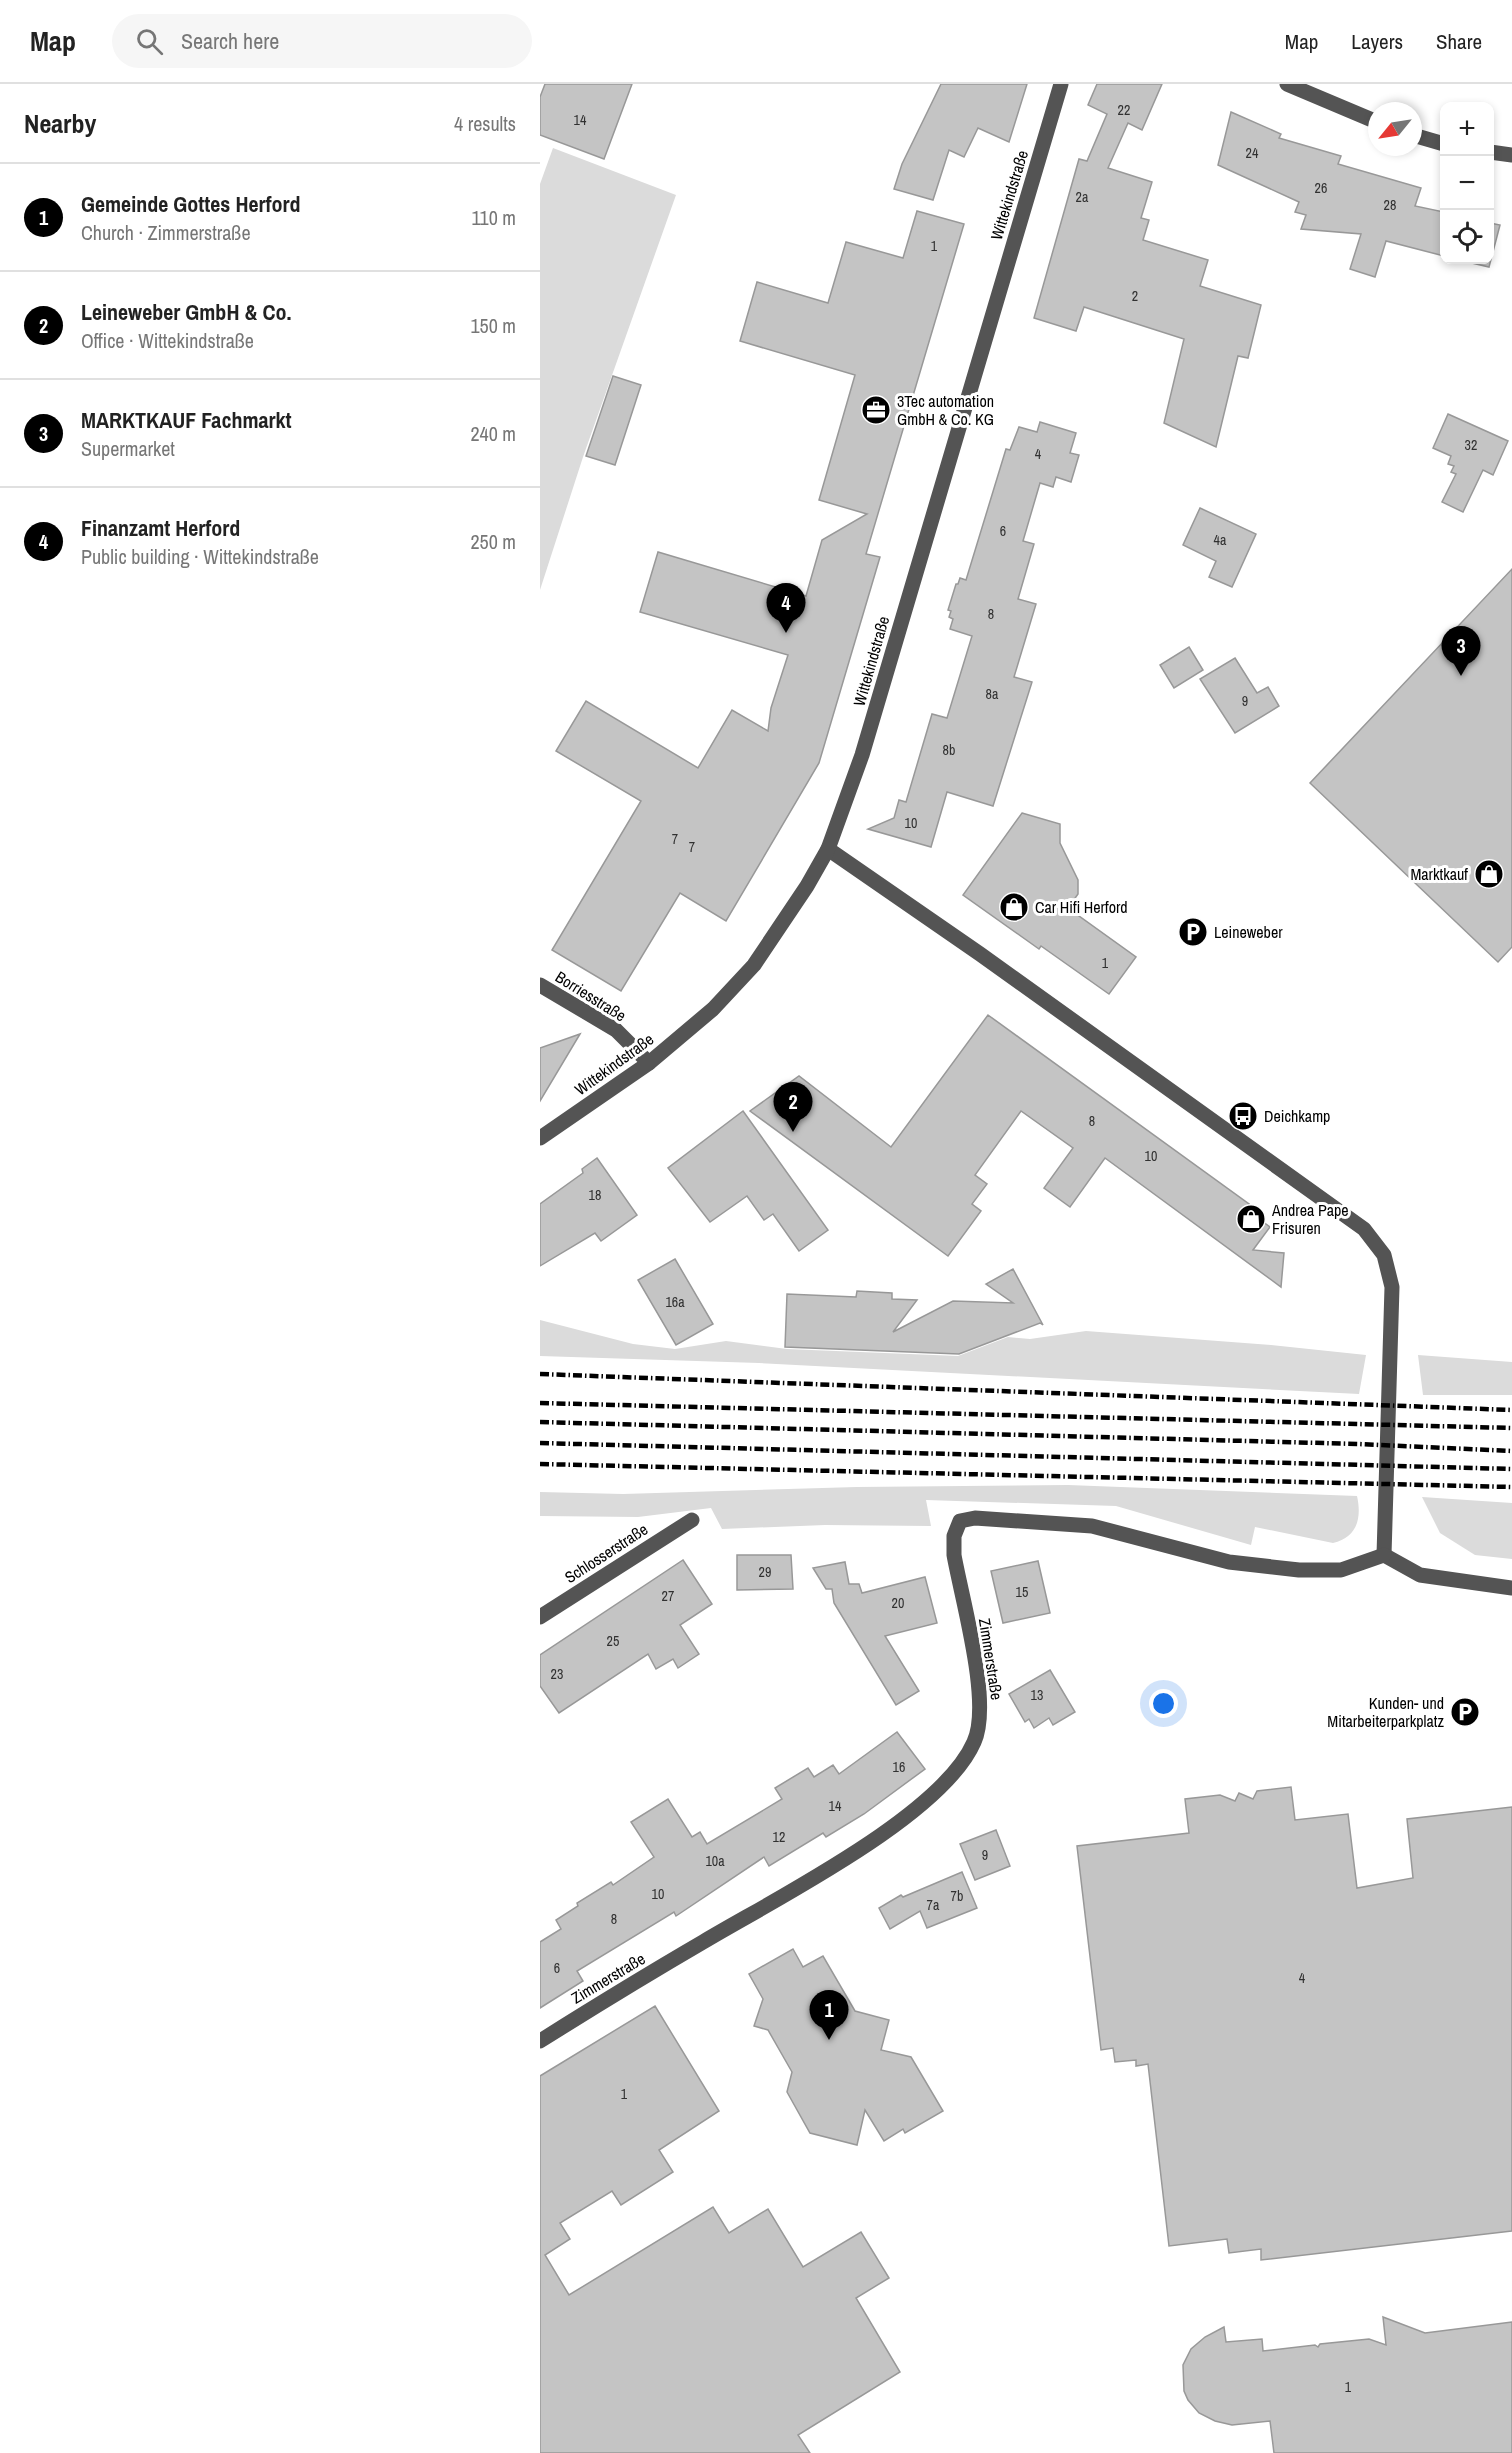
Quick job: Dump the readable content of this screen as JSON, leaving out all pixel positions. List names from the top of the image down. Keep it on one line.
{"streets":{"street":["Wittekindstraße","Borriesstraße","Schlosserstraße","Zimmerstraße"]},"crossings":[["Wittekindstraße","Borriesstraße"]],"places":{"office":["3Tec automation GmbH & Co. KG"],"shop":["Marktkauf","Car Hifi Herford","Andrea Pape Frisuren"],"parking":["Leineweber","Kunden- und Mitarbeiterparkplatz"],"bus stop":["Deichkamp"]},"house_numbers":["22","14","24","26","2a","28","1","2","32","4","6","4a","8","8a","9","8b","10","7","7","1","8","10","18","16a","29","15","27","20","25","23","13","16","14","12","9","10a","10","7b","7a","8","6","4","1","1"],"north":"bottom left","page":{"header":"Map","search":"Search here","nav":["Map","Layers","Share"],"heading":["Nearby","4 results"],"map_buttons":["+","−"],"list":[{"mark":"1","name":"Gemeinde Gottes Herford","note":"Church · Zimmerstraße","value":"110 m"},{"mark":"2","name":"Leineweber GmbH & Co.","note":"Office · Wittekindstraße","value":"150 m"},{"mark":"3","name":"MARKTKAUF Fachmarkt","note":"Supermarket","value":"240 m"},{"mark":"4","name":"Finanzamt Herford","note":"Public building · Wittekindstraße","value":"250 m"}],"pins":["4","3","2","1"]}}
